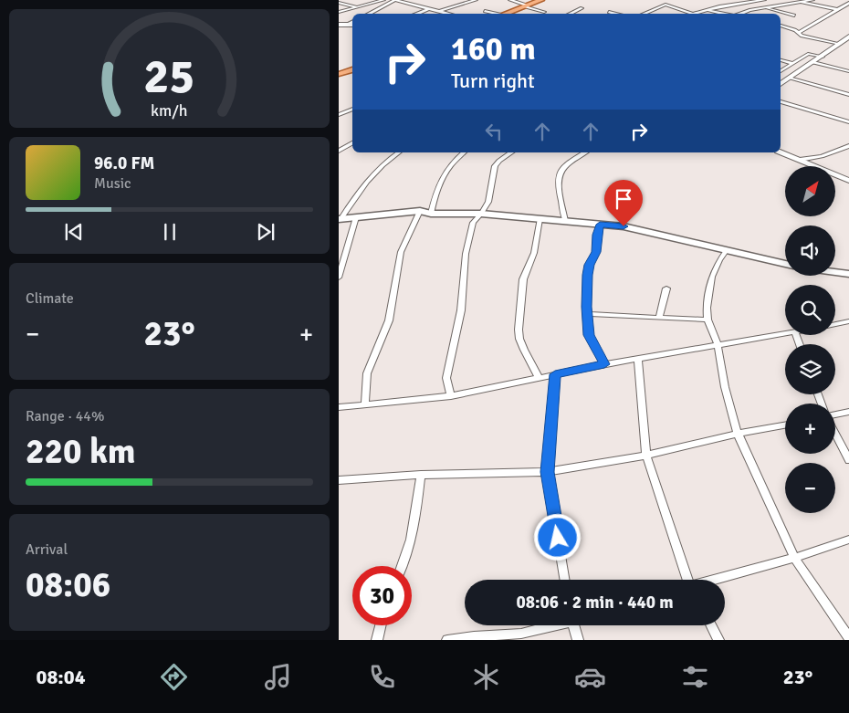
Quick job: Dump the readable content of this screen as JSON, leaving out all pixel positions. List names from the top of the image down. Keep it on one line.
{"north":"top right","page":{"turn":["160 m","Turn right"],"song":["96.0 FM","Music"],"map_buttons":["+","−"],"tile":["Climate",["Range · 44%","220 km"],["Arrival","08:06"]],"heat":["−","23°","+"],"limit":"30","trip":"08:06 · 2 min · 440 m","tabs":["08:04","23°"],"gauge":["25","km/h"]}}
